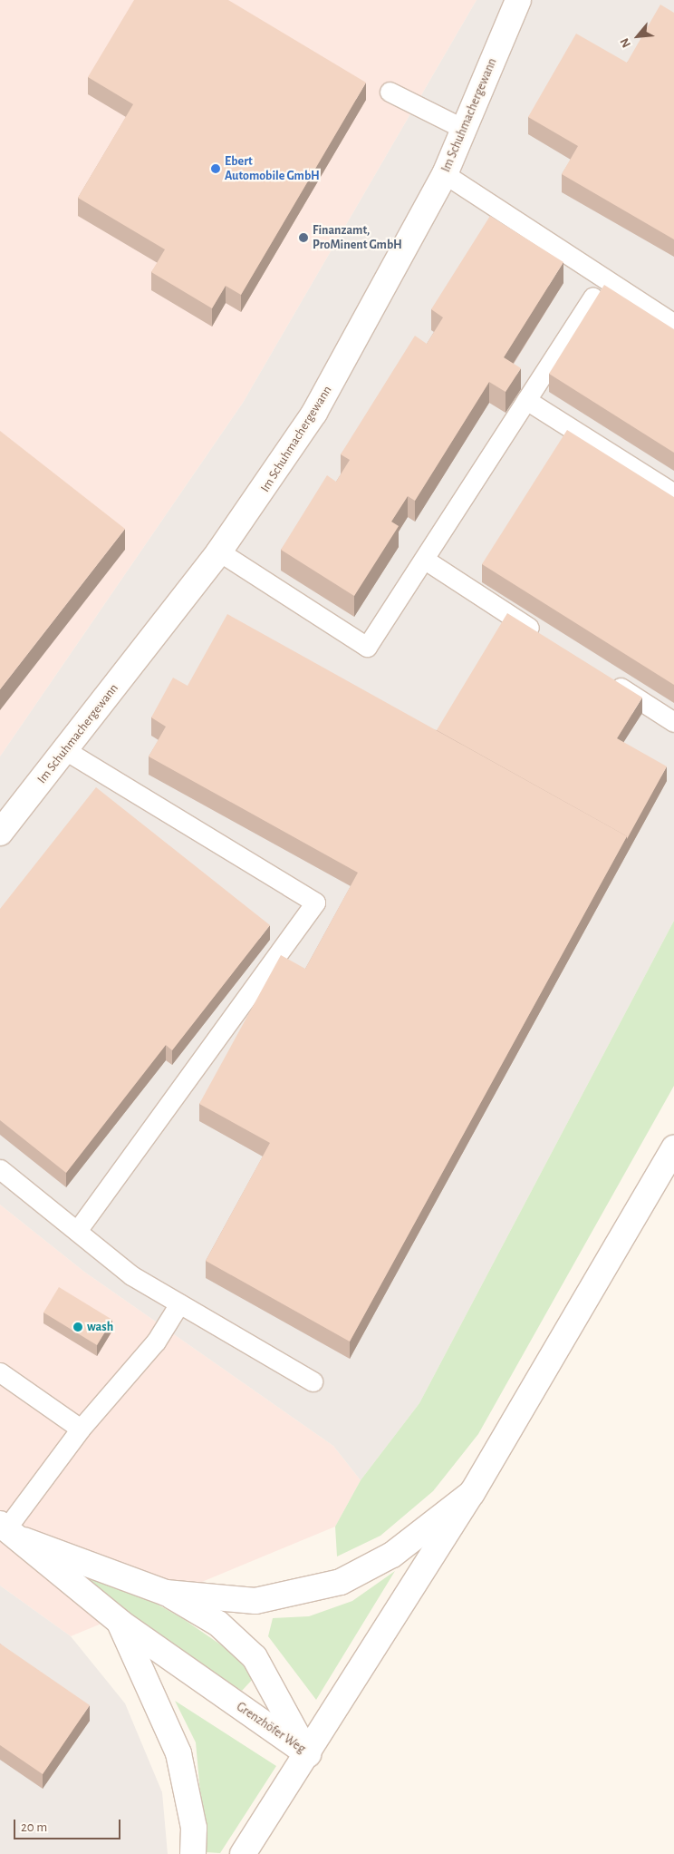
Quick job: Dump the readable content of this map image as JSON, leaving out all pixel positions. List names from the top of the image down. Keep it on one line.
{"streets":{"street":["Im Schuhmachergewann","Grenzhöfer Weg"]},"places":["Ebert Automobile GmbH","Finanzamt, ProMinent GmbH","wash"],"scale_bar":"20 m","north":"bottom left"}
